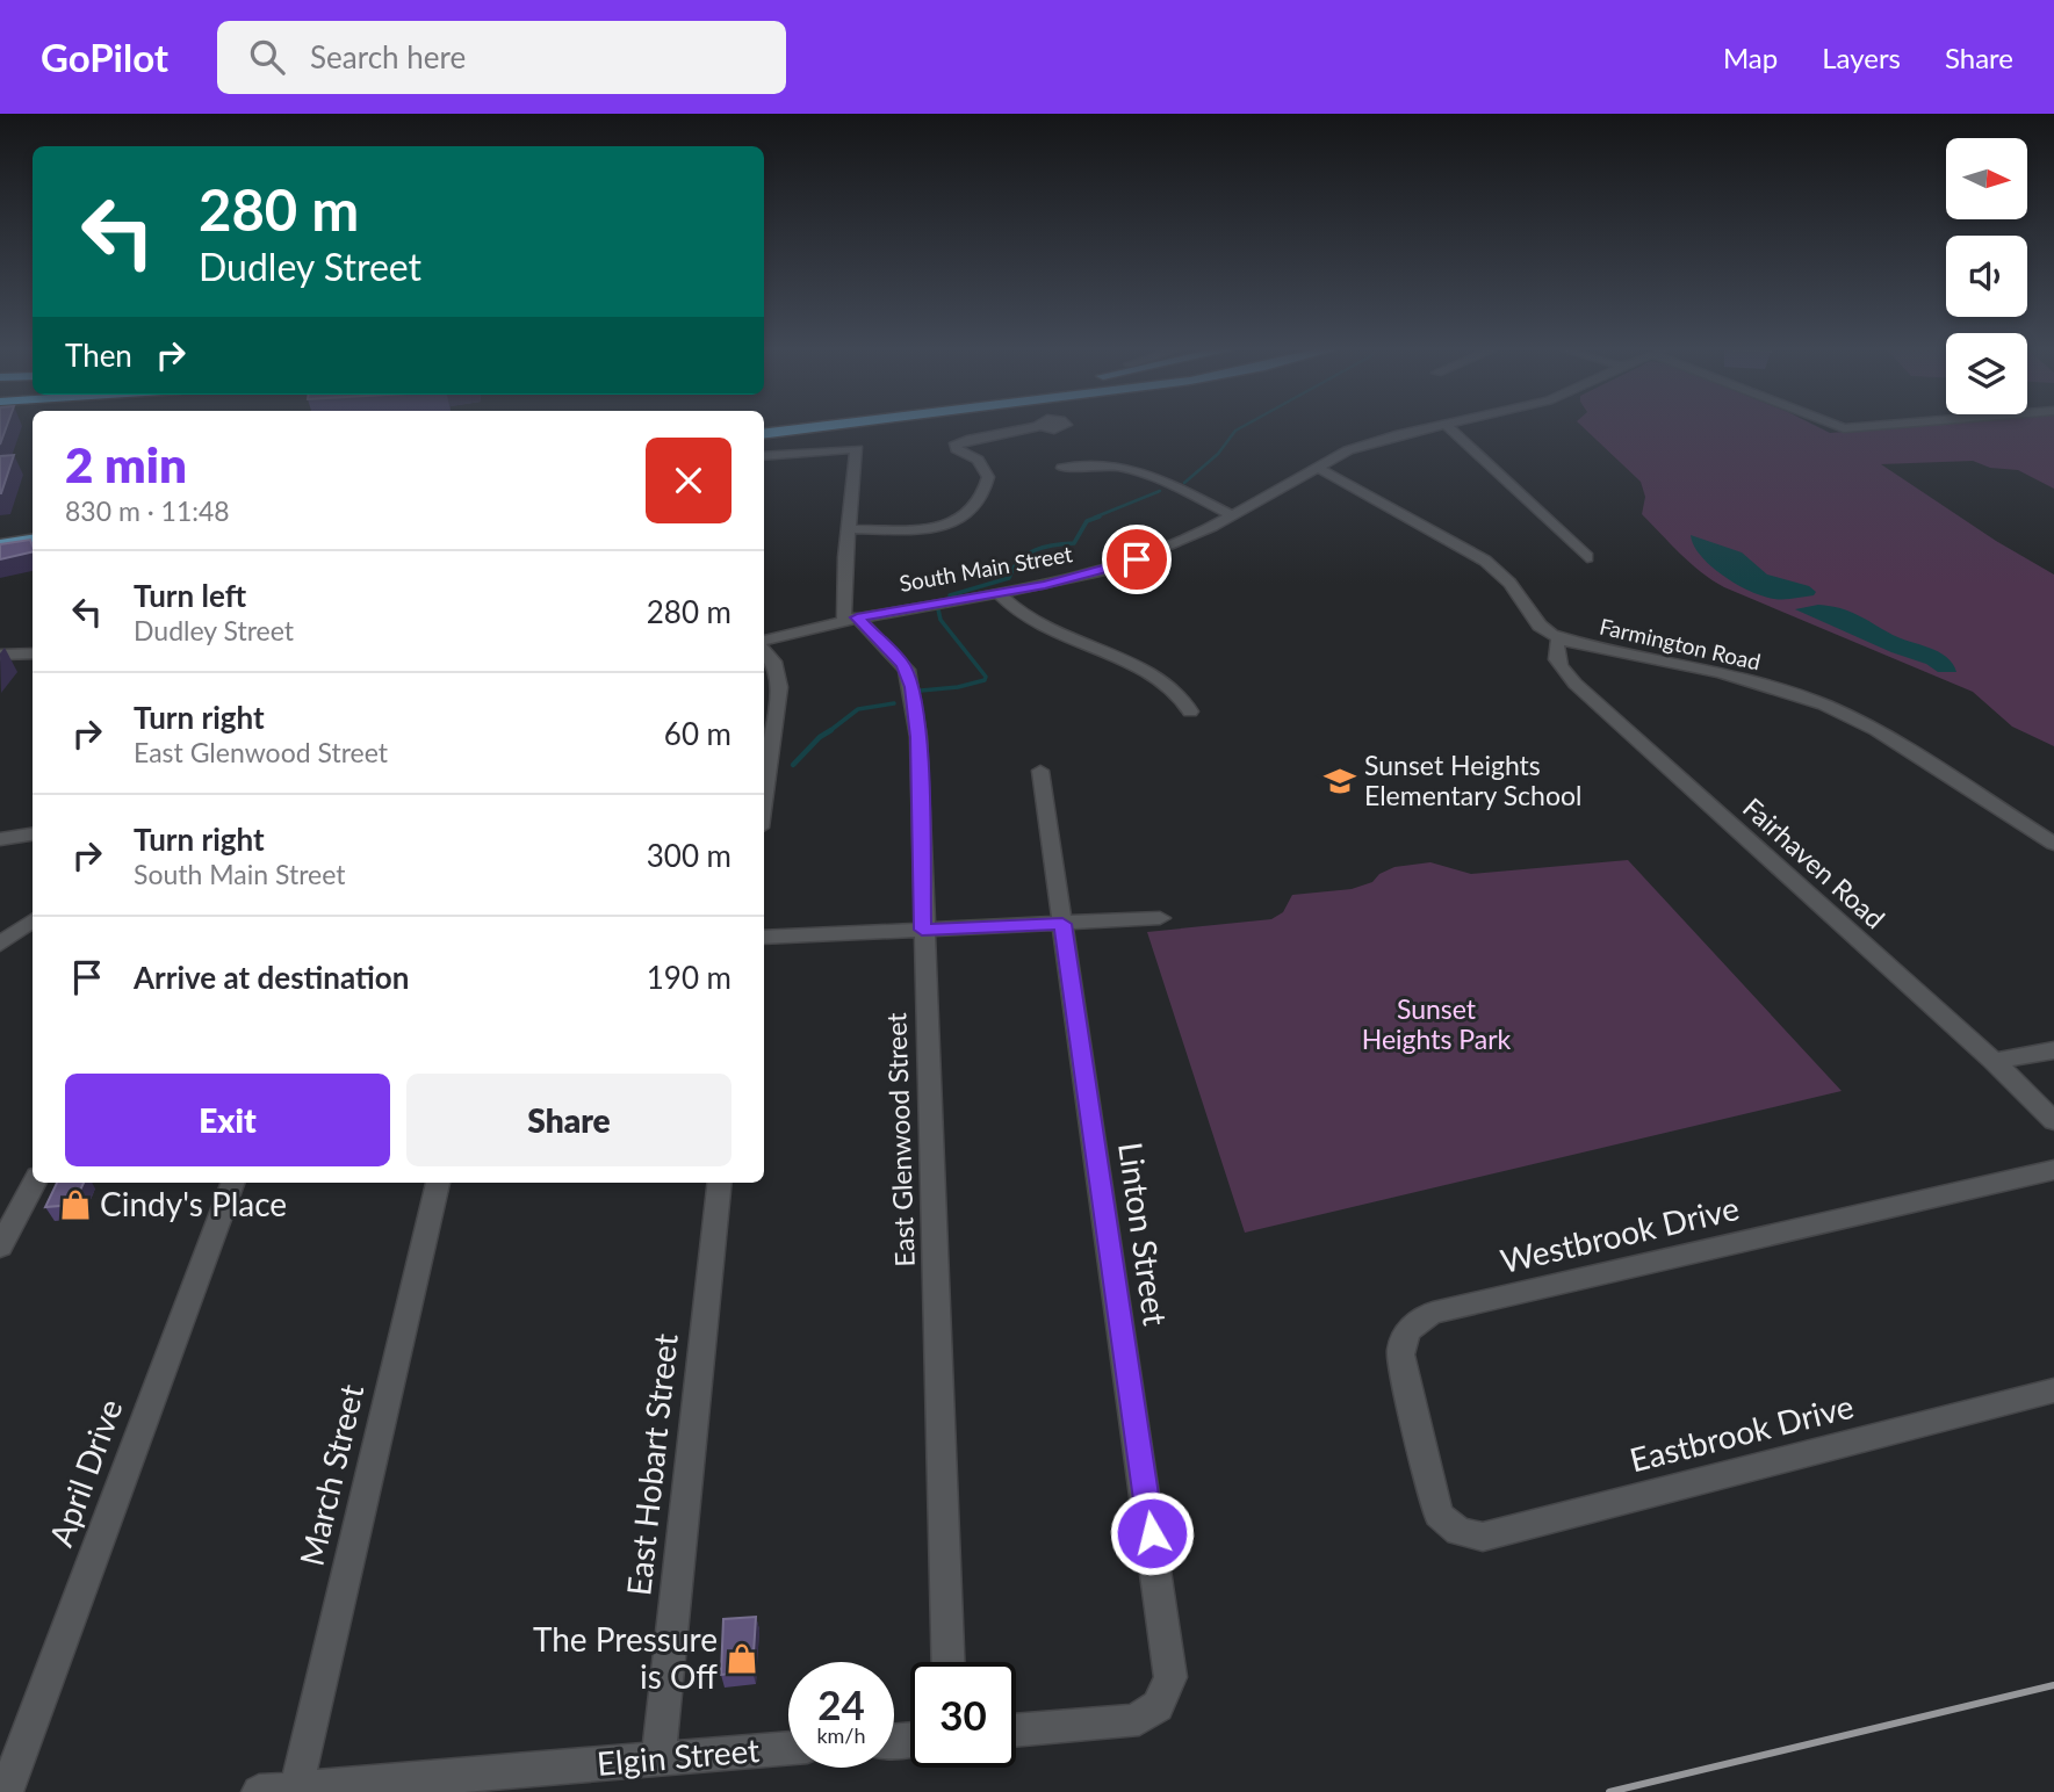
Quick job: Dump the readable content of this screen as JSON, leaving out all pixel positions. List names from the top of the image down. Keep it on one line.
{"streets":{"street":["South Main Street","Farmington Road","Fairhaven Road","East Glenwood Street","Linton Street","Westbrook Drive","Eastbrook Drive","East Hobart Street","April Drive","March Street","Elgin Street"]},"crossings":[["South Main Street","Farmington Road"],["South Main Street","East Glenwood Street"],["Farmington Road","Fairhaven Road"],["Westbrook Drive","Eastbrook Drive"],["East Hobart Street","Elgin Street"],["March Street","Elgin Street"]],"parks":["Sunset Heights Park"],"places":{"school or university":["Sunset Heights Elementary School"],"shop":["Cindy's Place","The Pressure is Off"]},"north":"right","page":{"header":"GoPilot","search":"Search here","nav":["Map","Layers","Share"],"turn":["280 m","Dudley Street"],"then":"Then","heading":["2 min","830 m · 11:48"],"list":[{"name":"Turn left","note":"Dudley Street","value":"280 m"},{"name":"Turn right","note":"East Glenwood Street","value":"60 m"},{"name":"Turn right","note":"South Main Street","value":"300 m"},{"name":"Arrive at destination","value":"190 m"}],"buttons":["Exit","Share"],"speed":"24 km/h","limit":"30"}}
